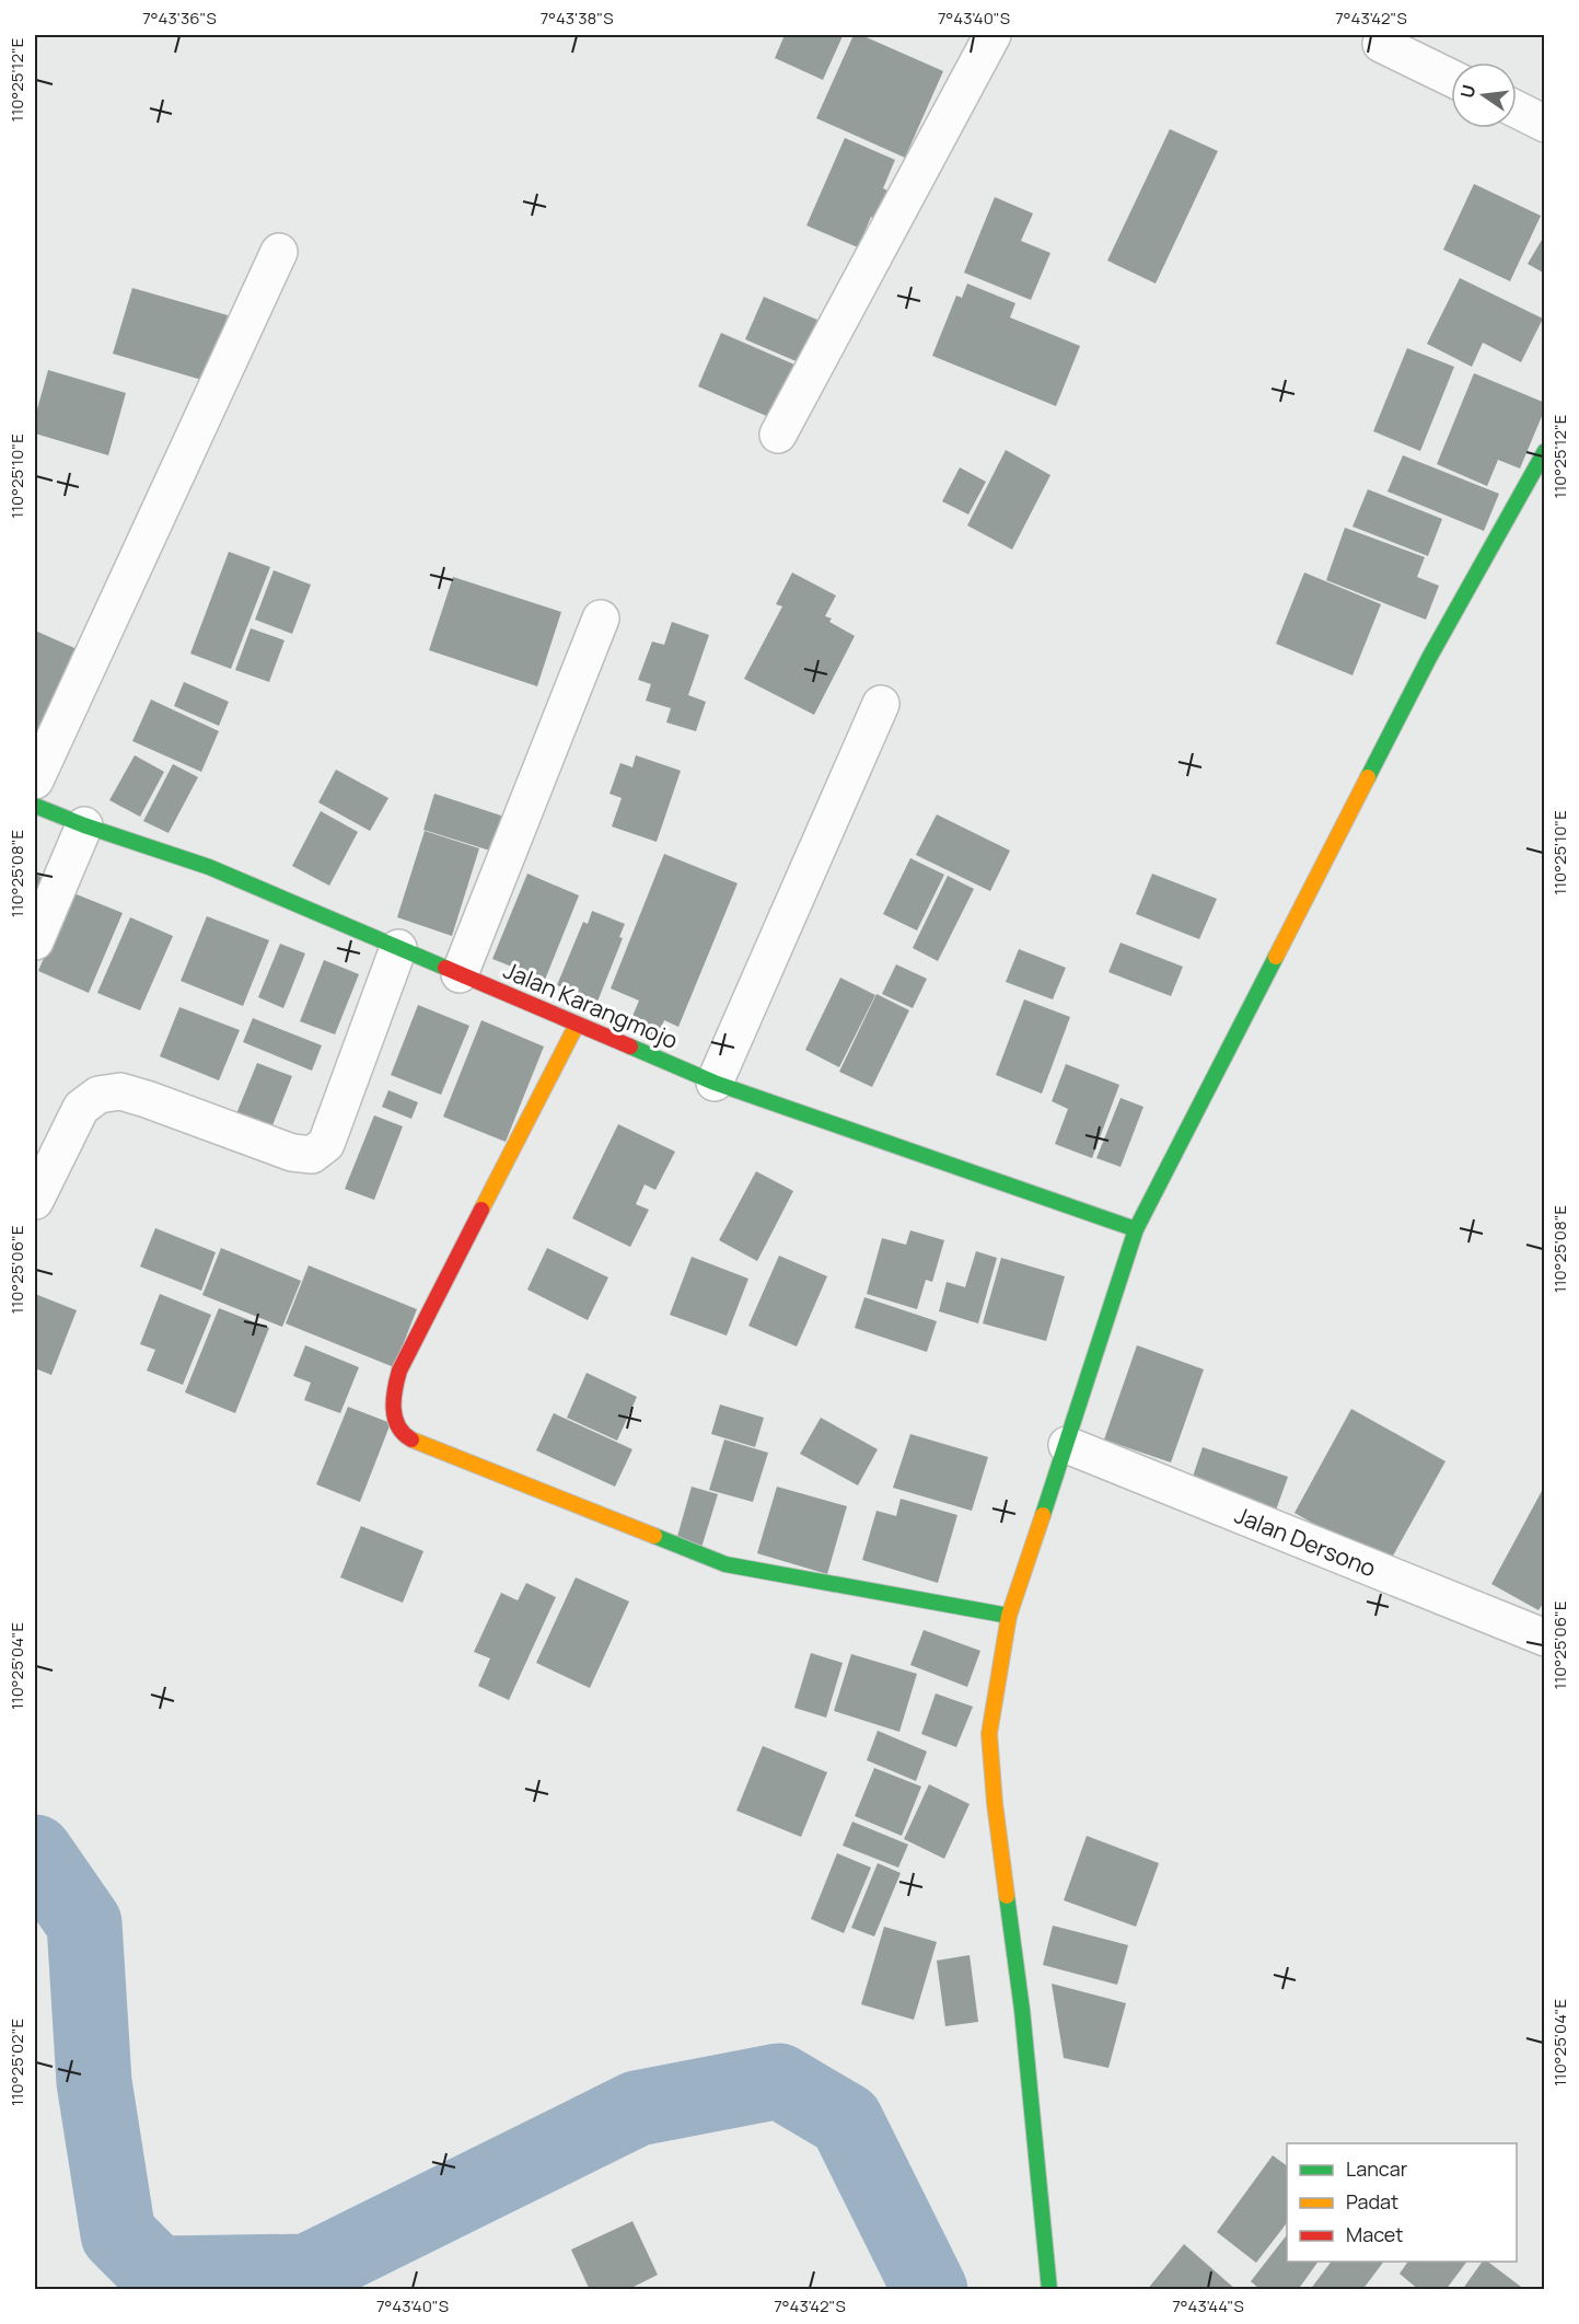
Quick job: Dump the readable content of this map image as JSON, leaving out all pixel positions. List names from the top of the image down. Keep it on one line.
{"streets":{"street":["Jalan Karangmojo","Jalan Dersono"]},"legend":["Lancar","Padat","Macet"],"north":"left","coordinates":["7°43'36\"S","7°43'38\"S","7°43'40\"S","7°43'42\"S","110°25'12\"E","110°25'10\"E","110°25'08\"E","110°25'06\"E","110°25'04\"E","110°25'02\"E","7°43'44\"S"]}
